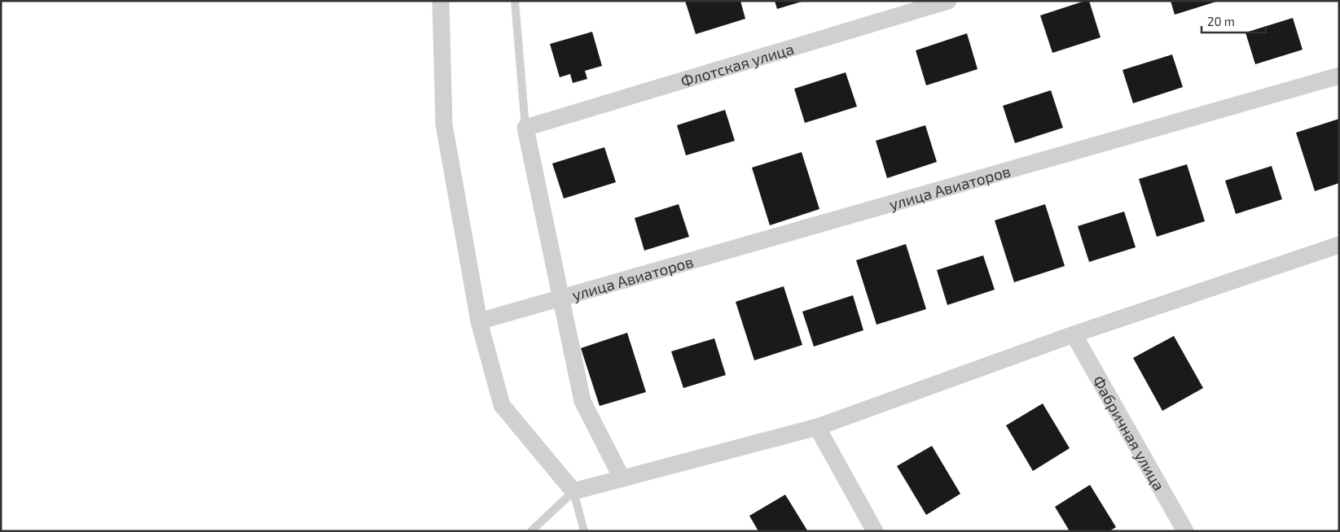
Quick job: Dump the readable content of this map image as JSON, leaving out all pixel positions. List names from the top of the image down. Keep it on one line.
{"streets":{"street":["Флотская улица","улица Авиаторов","Фабричная улица"]},"scale_bar":"20 m"}
